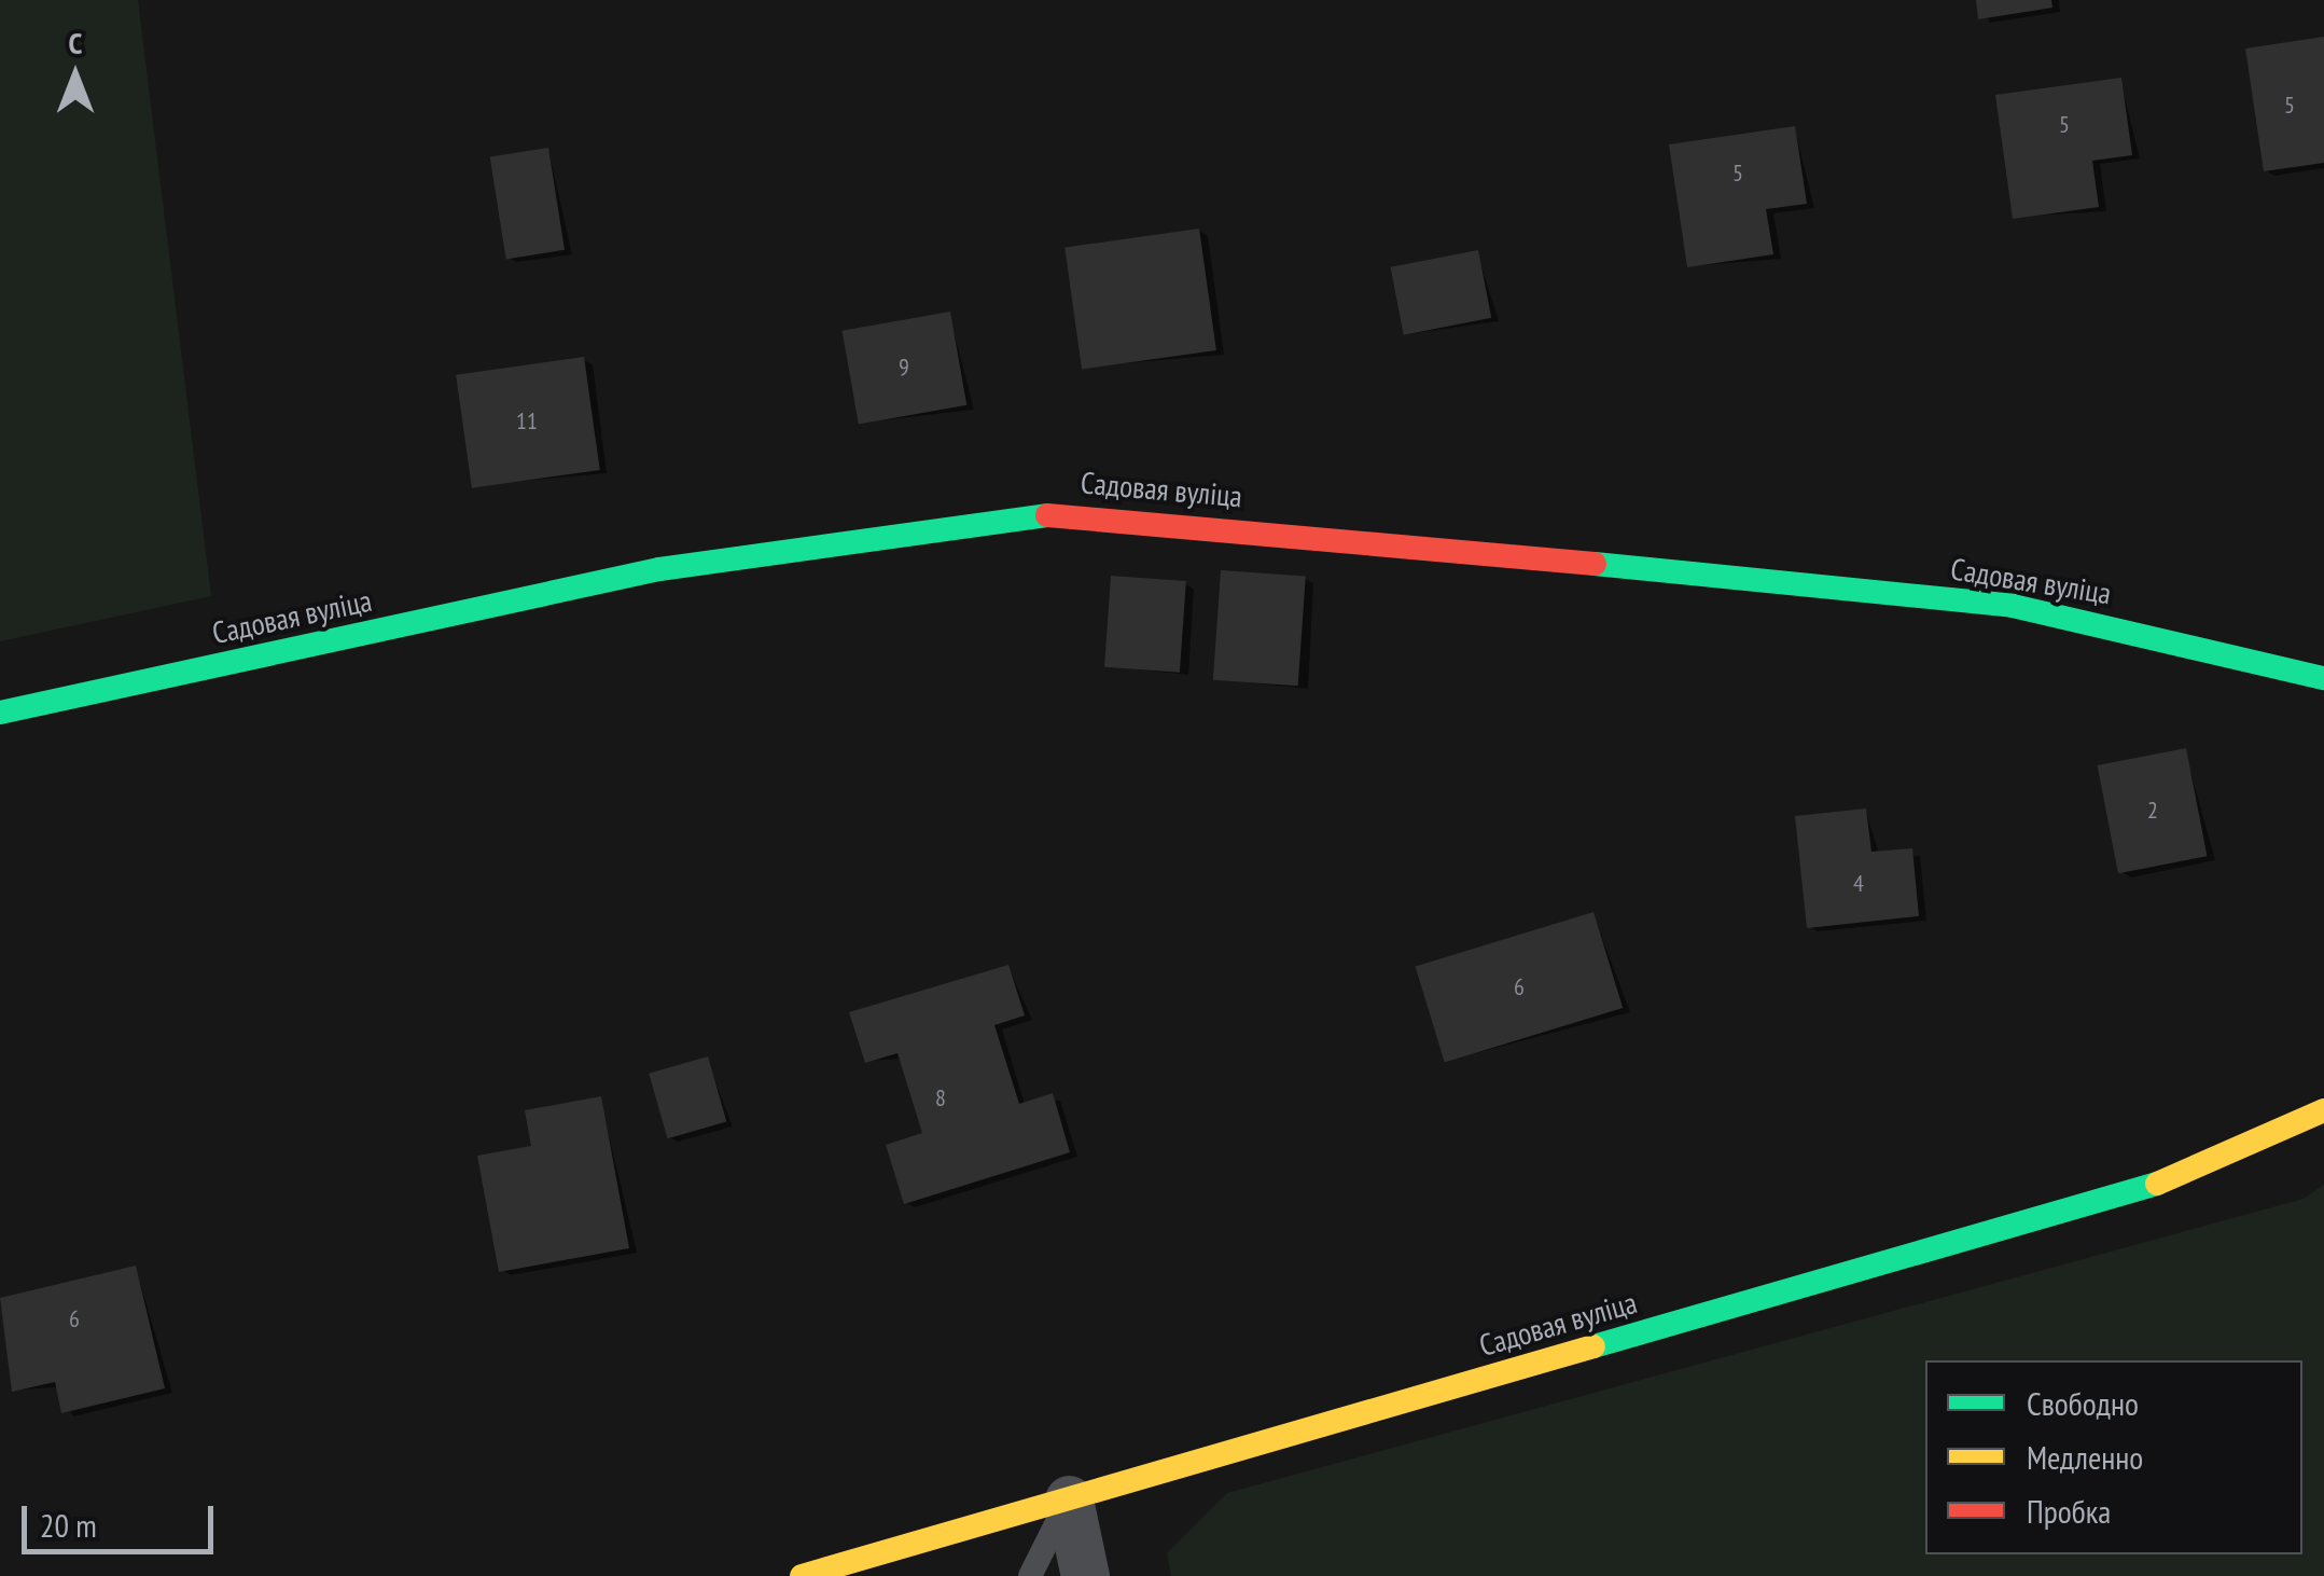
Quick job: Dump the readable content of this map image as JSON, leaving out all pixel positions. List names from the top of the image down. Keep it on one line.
{"streets":{"street":["Садовая вуліца"]},"house_numbers":["5","5","5","9","11","2","4","6","8","6"],"legend":["Свободно","Медленно","Пробка"],"scale_bar":"20 m","north":"top"}
